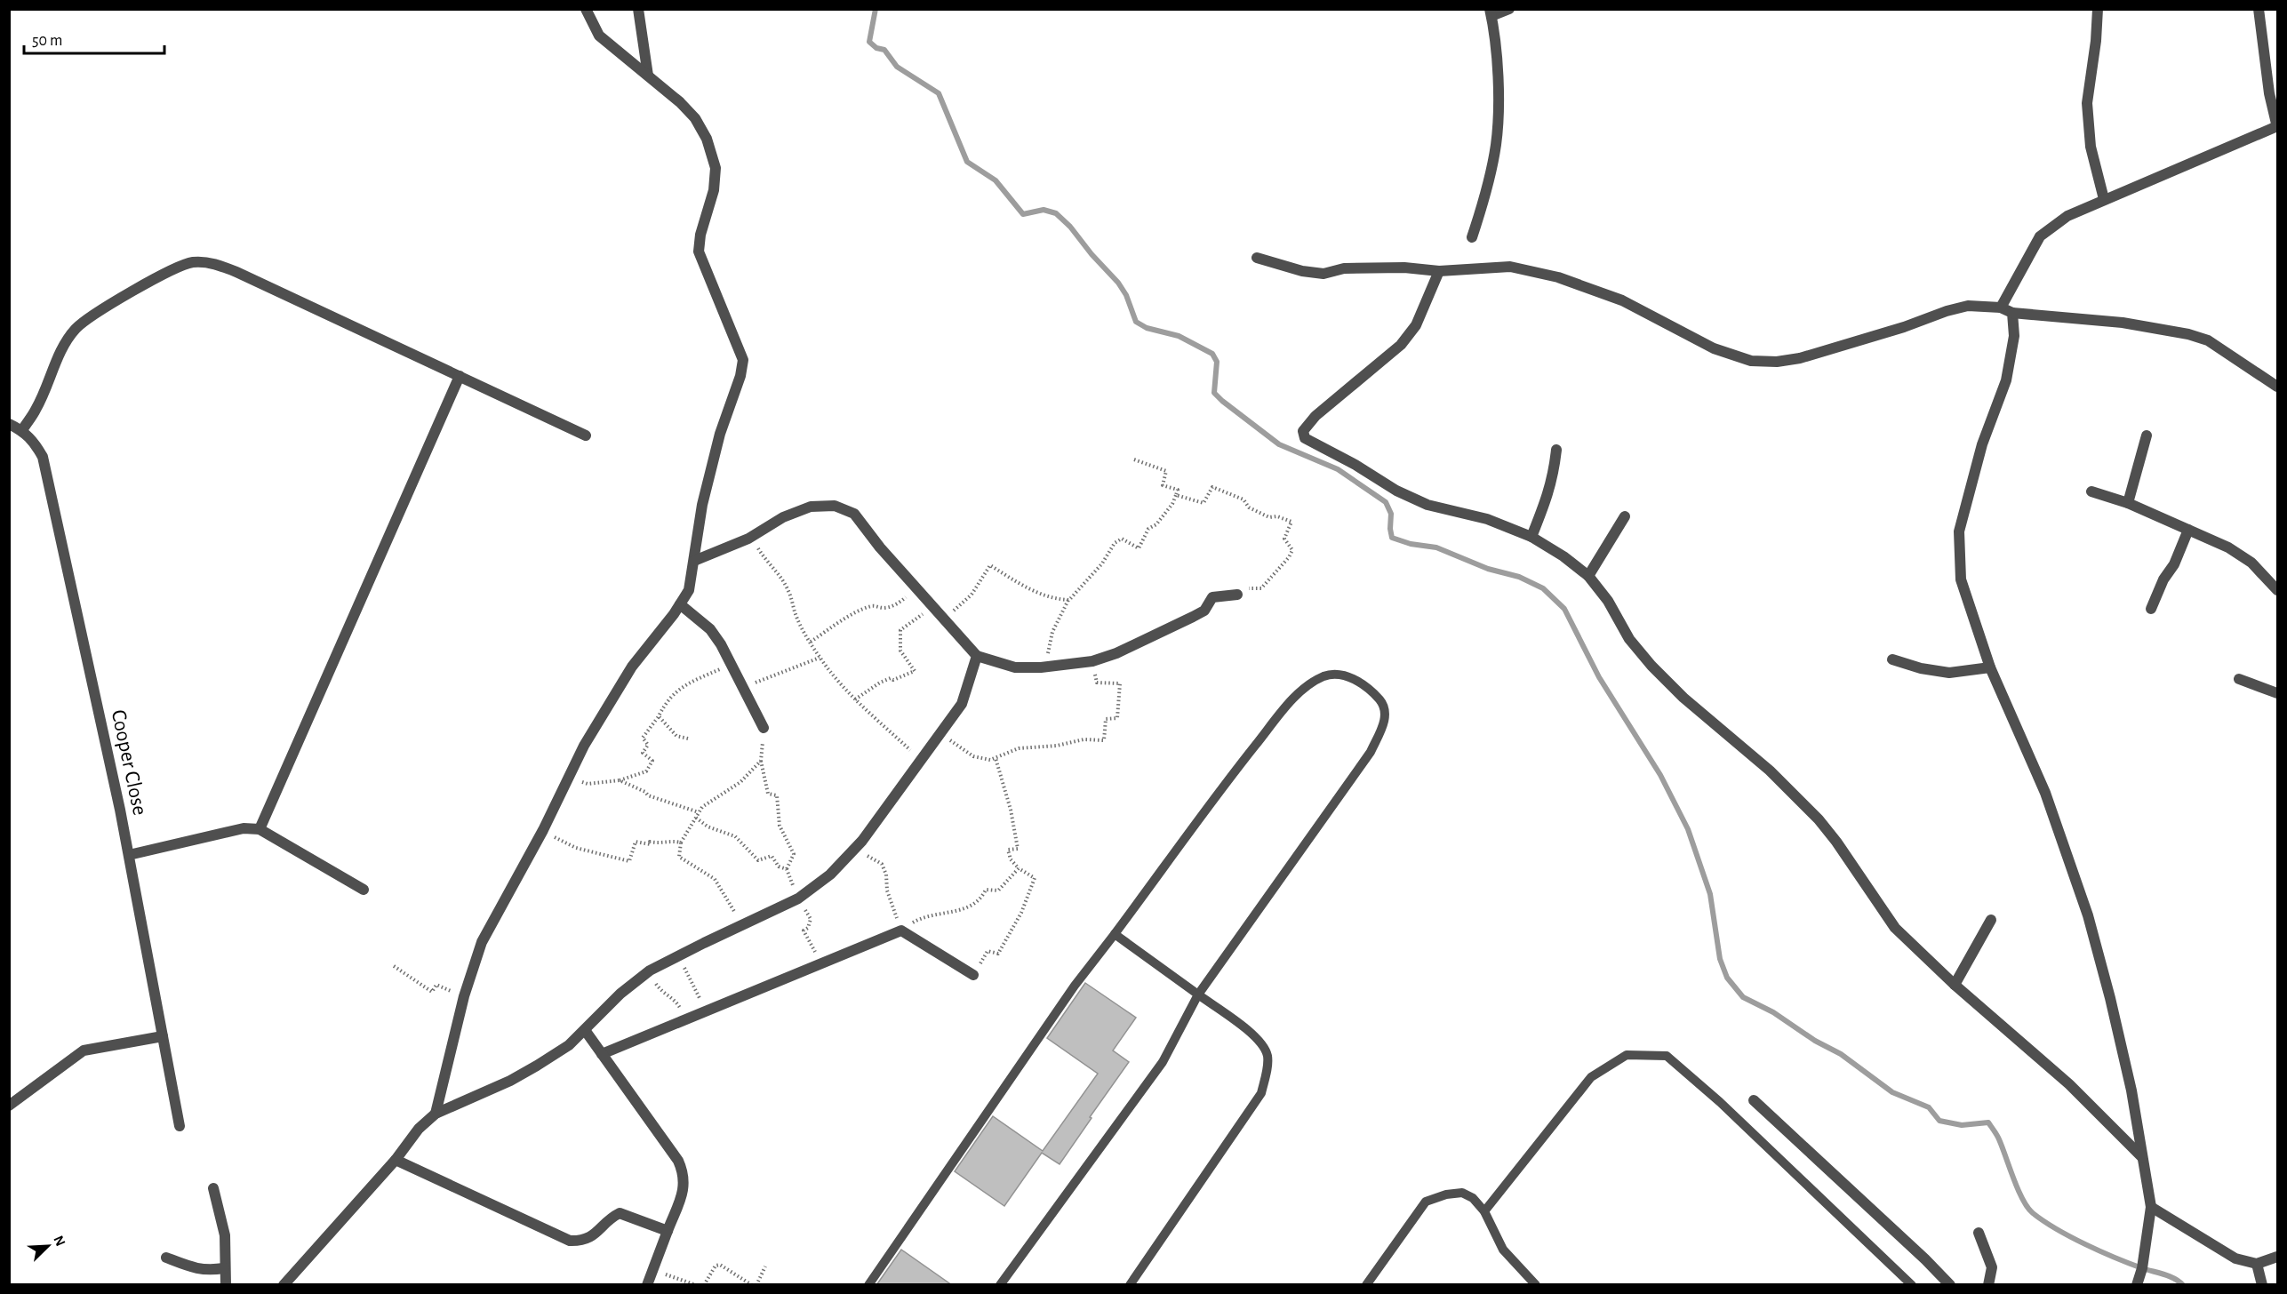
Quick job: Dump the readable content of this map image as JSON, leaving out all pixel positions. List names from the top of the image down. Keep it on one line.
{"streets":{"street":["Cooper Close"]},"scale_bar":"50 m","north":"top right"}
